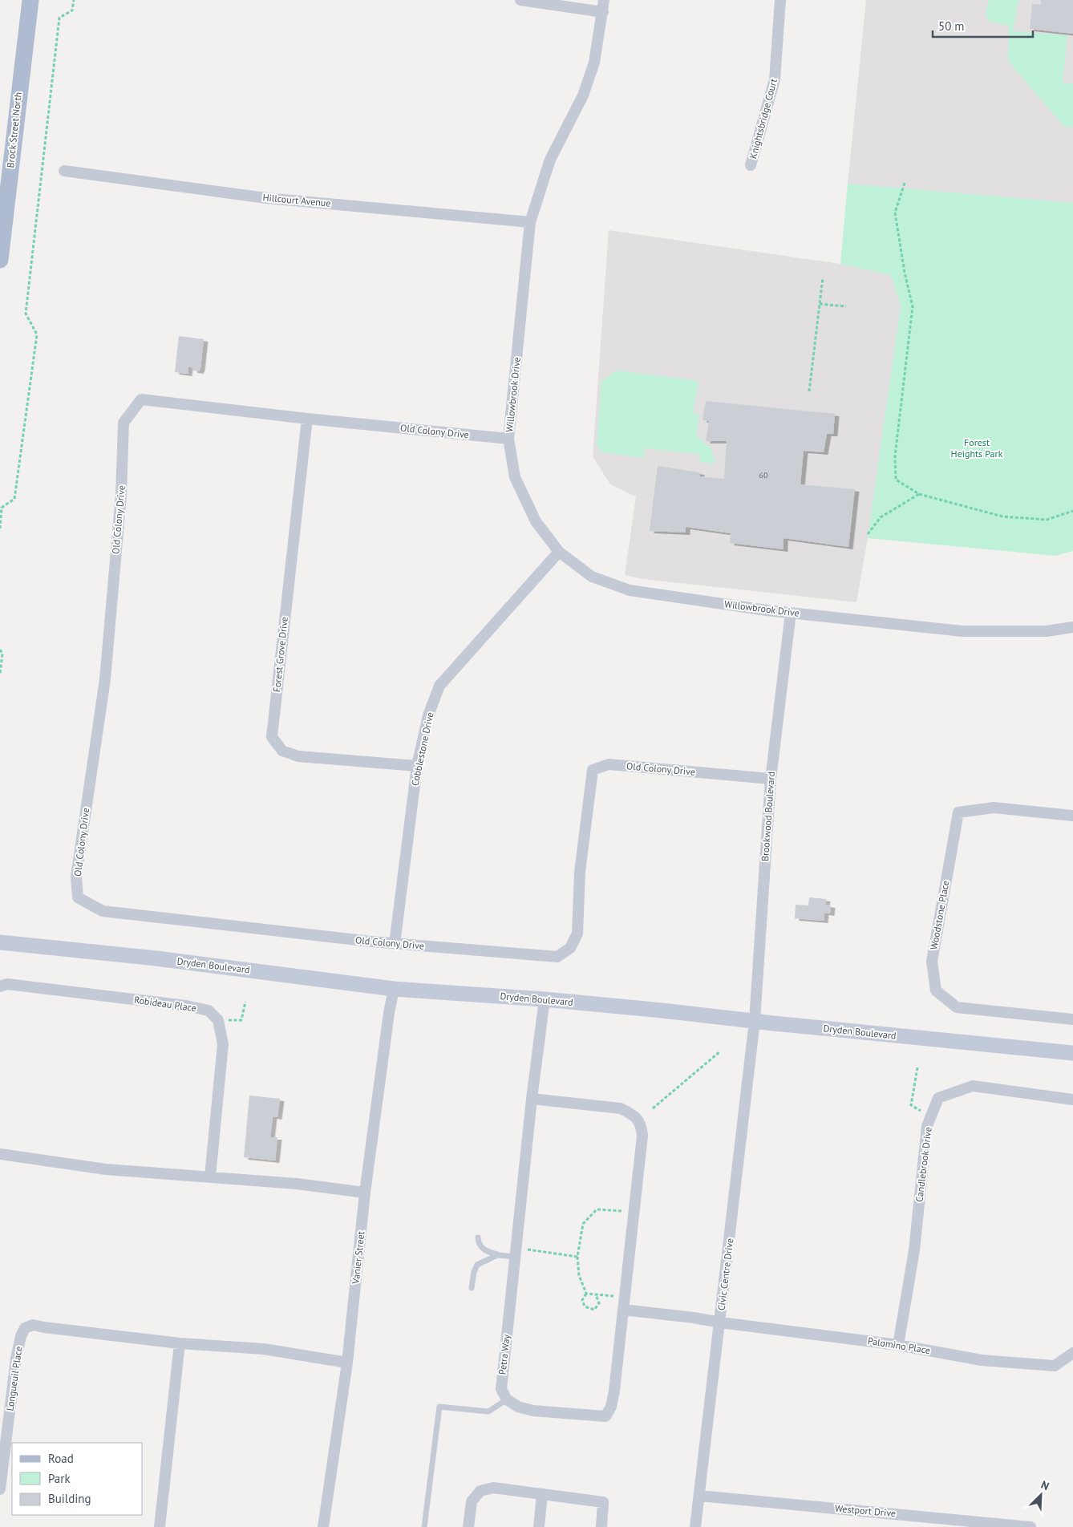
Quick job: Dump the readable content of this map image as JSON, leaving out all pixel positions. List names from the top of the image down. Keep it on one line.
{"streets":{"main road":["Brock Street North"],"street":["Knightsbridge Court","Hillcourt Avenue","Willowbrook Drive","Old Colony Drive","Forest Grove Drive","Cobblestone Drive","Brookwood Boulevard","Woodstone Place","Dryden Boulevard","Robideau Place","Candlebrook Drive","Vanier Street","Civic Centre Drive","Palomino Place","Petra Way","Longueuil Place","Westport Drive"]},"crossings":[["Hillcourt Avenue","Willowbrook Drive"],["Willowbrook Drive","Old Colony Drive"],["Willowbrook Drive","Cobblestone Drive"],["Willowbrook Drive","Brookwood Boulevard"],["Old Colony Drive","Forest Grove Drive"],["Old Colony Drive","Cobblestone Drive"],["Old Colony Drive","Brookwood Boulevard"],["Forest Grove Drive","Cobblestone Drive"],["Brookwood Boulevard","Dryden Boulevard"],["Brookwood Boulevard","Civic Centre Drive"],["Dryden Boulevard","Vanier Street"],["Dryden Boulevard","Civic Centre Drive"],["Dryden Boulevard","Petra Way"],["Candlebrook Drive","Palomino Place"],["Vanier Street","Longueuil Place"],["Civic Centre Drive","Palomino Place"],["Civic Centre Drive","Westport Drive"]],"parks":["Forest Heights Park"],"house_numbers":["60"],"legend":["Road","Park","Building"],"scale_bar":"50 m","north":"top right"}
